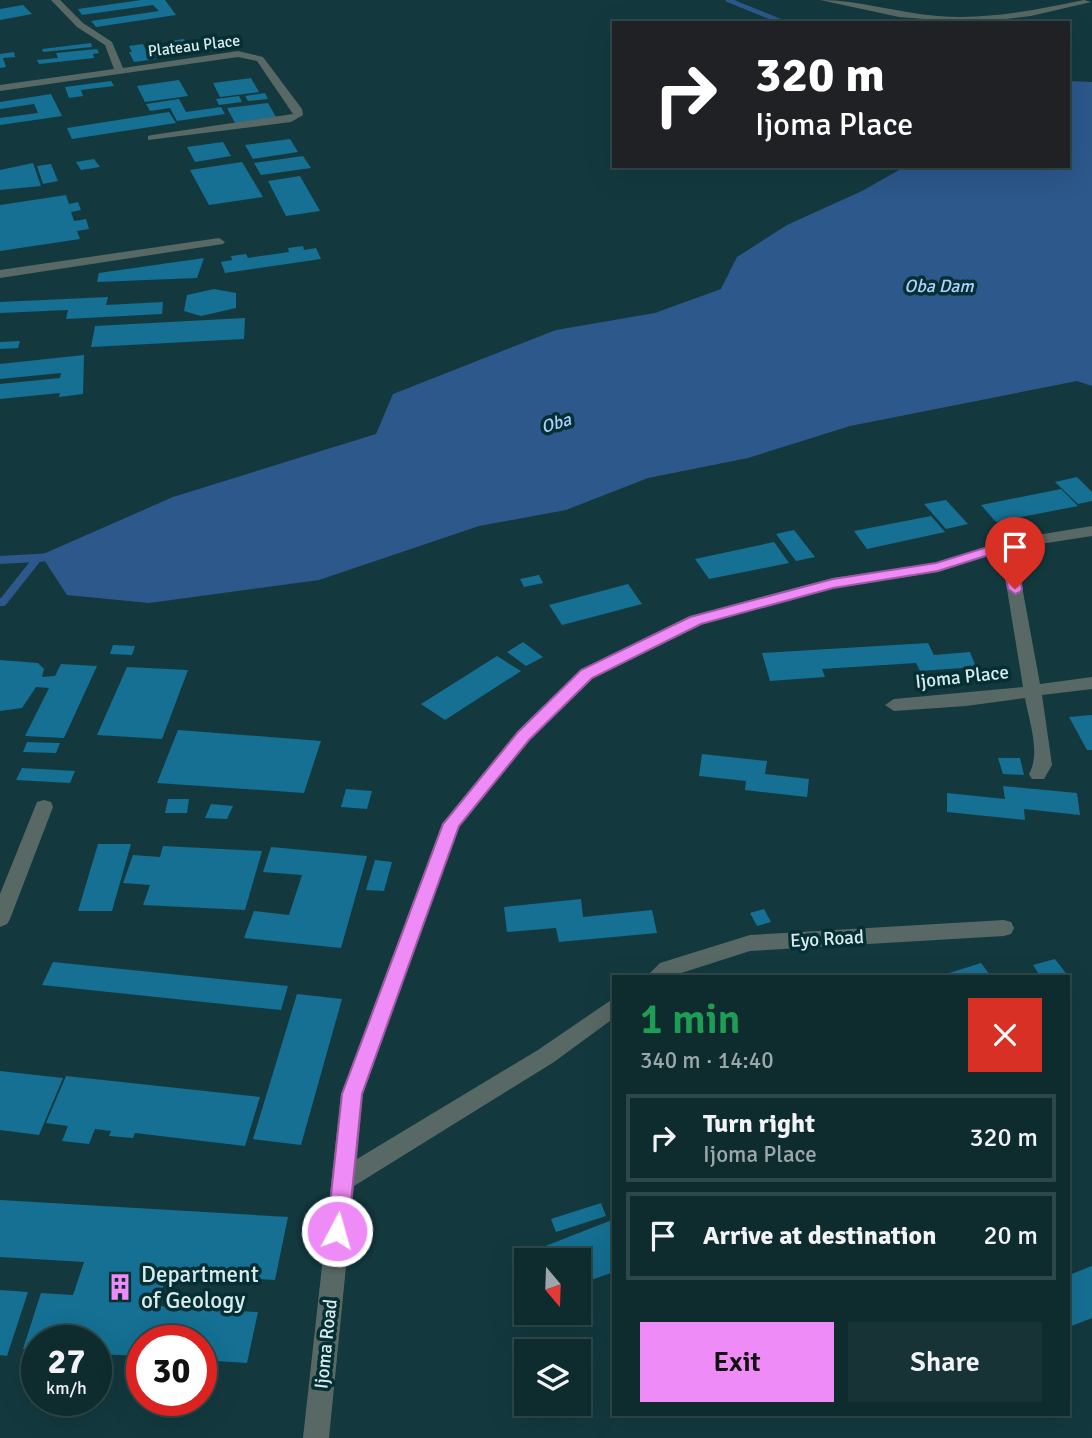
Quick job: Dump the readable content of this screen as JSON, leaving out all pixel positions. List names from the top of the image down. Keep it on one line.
{"streets":{"street":["Plateau Place","Ijoma Place","Eyo Road","Ijoma Road"]},"crossings":[["Ijoma Place","Ijoma Road"]],"water":["Oba Dam","Oba"],"places":{"building":["Department of Geology"]},"north":"bottom","page":{"turn":["320 m","Ijoma Place"],"heading":["1 min","340 m · 14:40"],"list":[{"name":"Turn right","note":"Ijoma Place","value":"320 m"},{"name":"Arrive at destination","value":"20 m"}],"buttons":["Exit","Share"],"speed":"27 km/h","limit":"30"}}
